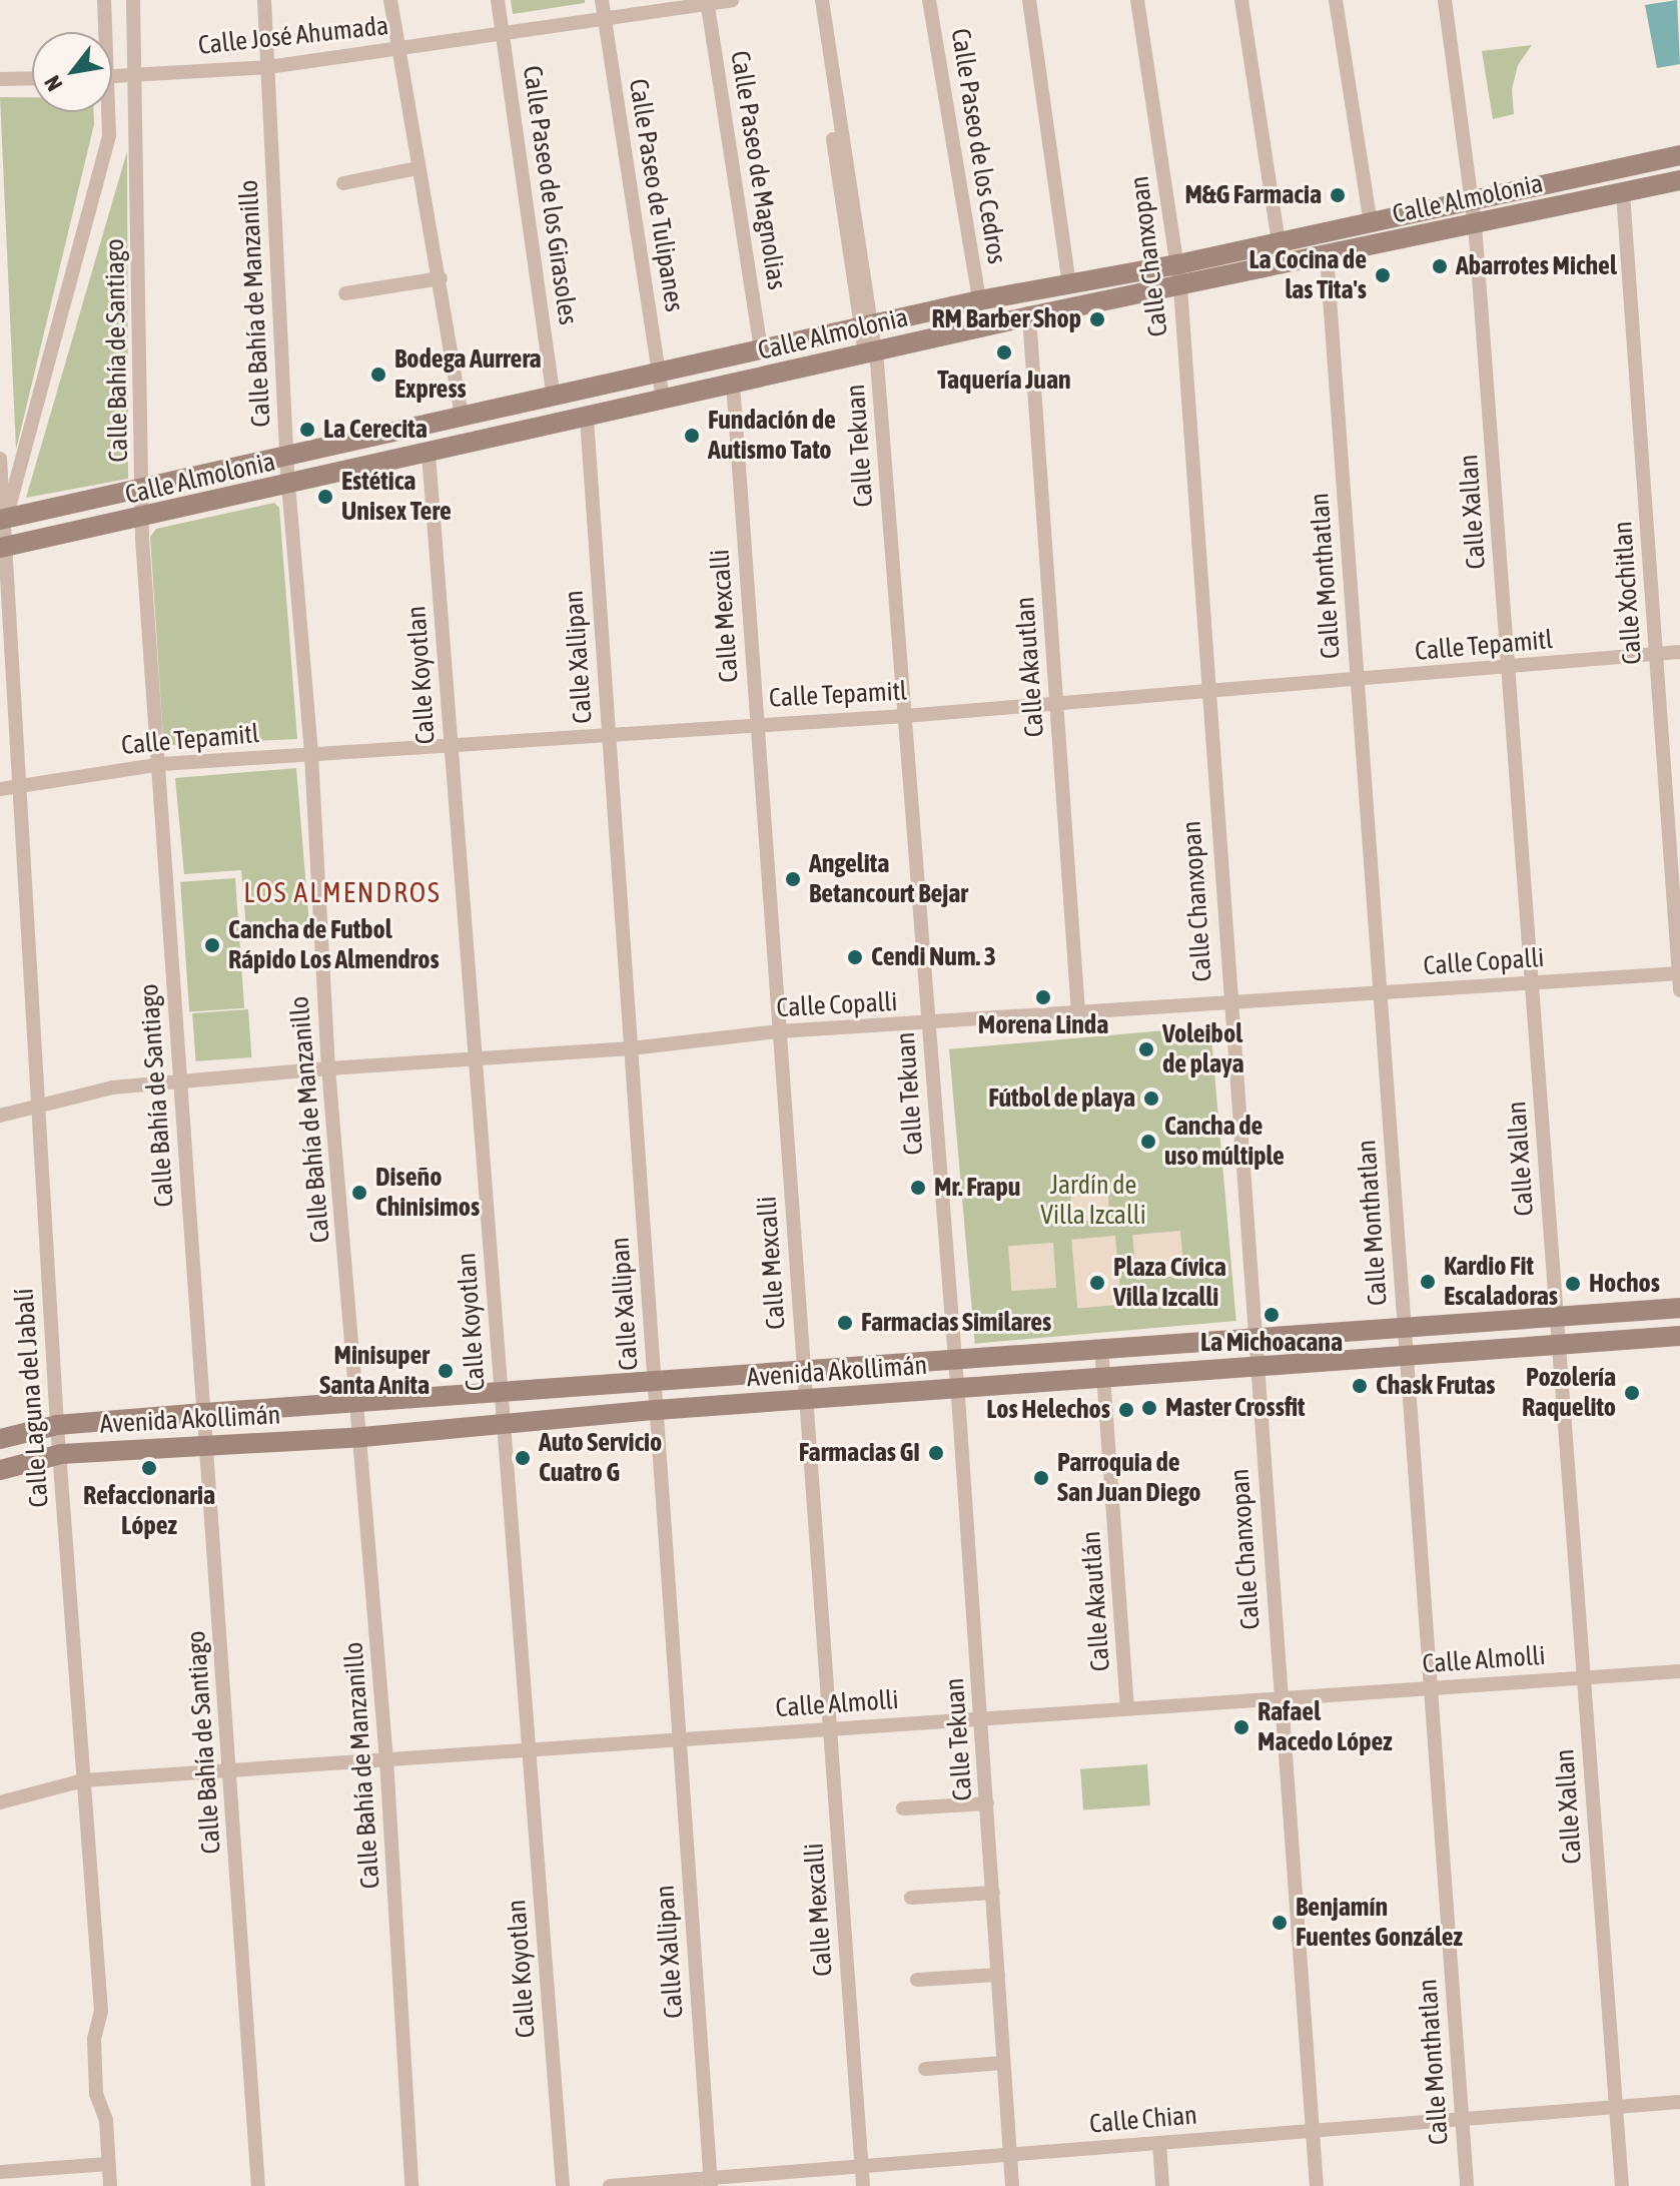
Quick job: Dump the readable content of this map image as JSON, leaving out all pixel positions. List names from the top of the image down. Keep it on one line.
{"streets":{"street":["Calle José Ahumada","Calle Paseo de los Cedros","Calle Paseo de Magnolias","Calle Paseo de los Girasoles","Calle Paseo de Tulipanes","Calle Almolonia","Calle Chanxopan","Calle Bahía de Manzanillo","Calle Bahía de Santiago","Calle Tekuan","Calle Xallan","Calle Monthatlan","Calle Xochitlan","Calle Mexcalli","Calle Tepamitl","Calle Xallipan","Calle Akautlan","Calle Koyotlan","Calle Copalli","Avenida Akollimán","Calle Laguna del Jabalí","Calle Akautlán","Calle Almolli","Calle Chian"]},"crossings":[["Calle José Ahumada","Calle Paseo de Magnolias"],["Calle José Ahumada","Calle Paseo de los Girasoles"],["Calle José Ahumada","Calle Paseo de Tulipanes"],["Calle José Ahumada","Calle Bahía de Manzanillo"],["Calle José Ahumada","Calle Bahía de Santiago"],["Calle Paseo de los Cedros","Calle Almolonia"],["Calle Paseo de Magnolias","Calle Almolonia"],["Calle Paseo de los Girasoles","Calle Almolonia"],["Calle Paseo de Tulipanes","Calle Almolonia"],["Calle Almolonia","Calle Chanxopan"],["Calle Almolonia","Calle Bahía de Manzanillo"],["Calle Almolonia","Calle Bahía de Santiago"],["Calle Almolonia","Calle Tekuan"],["Calle Almolonia","Calle Xallan"],["Calle Almolonia","Calle Monthatlan"],["Calle Almolonia","Calle Xochitlan"],["Calle Almolonia","Calle Mexcalli"],["Calle Almolonia","Calle Xallipan"],["Calle Almolonia","Calle Akautlan"],["Calle Almolonia","Calle Koyotlan"],["Calle Almolonia","Calle Laguna del Jabalí"],["Calle Chanxopan","Calle Tepamitl"],["Calle Chanxopan","Calle Copalli"],["Calle Chanxopan","Avenida Akollimán"],["Calle Chanxopan","Calle Almolli"],["Calle Chanxopan","Calle Chian"],["Calle Bahía de Manzanillo","Calle Tepamitl"],["Calle Bahía de Manzanillo","Calle Copalli"],["Calle Bahía de Manzanillo","Avenida Akollimán"],["Calle Bahía de Manzanillo","Calle Almolli"],["Calle Bahía de Santiago","Calle Tepamitl"],["Calle Bahía de Santiago","Calle Copalli"],["Calle Bahía de Santiago","Avenida Akollimán"],["Calle Bahía de Santiago","Calle Laguna del Jabalí"],["Calle Bahía de Santiago","Calle Almolli"],["Calle Tekuan","Calle Tepamitl"],["Calle Tekuan","Calle Copalli"],["Calle Tekuan","Avenida Akollimán"],["Calle Tekuan","Calle Almolli"],["Calle Tekuan","Calle Chian"],["Calle Xallan","Calle Tepamitl"],["Calle Xallan","Calle Copalli"],["Calle Xallan","Avenida Akollimán"],["Calle Xallan","Calle Almolli"],["Calle Xallan","Calle Chian"],["Calle Monthatlan","Calle Tepamitl"],["Calle Monthatlan","Calle Copalli"],["Calle Monthatlan","Avenida Akollimán"],["Calle Monthatlan","Calle Almolli"],["Calle Monthatlan","Calle Chian"],["Calle Xochitlan","Calle Tepamitl"],["Calle Xochitlan","Calle Copalli"],["Calle Mexcalli","Calle Tepamitl"],["Calle Mexcalli","Calle Copalli"],["Calle Mexcalli","Avenida Akollimán"],["Calle Mexcalli","Calle Almolli"],["Calle Mexcalli","Calle Chian"],["Calle Tepamitl","Calle Xallipan"],["Calle Tepamitl","Calle Akautlan"],["Calle Tepamitl","Calle Koyotlan"],["Calle Tepamitl","Calle Laguna del Jabalí"],["Calle Xallipan","Calle Copalli"],["Calle Xallipan","Avenida Akollimán"],["Calle Xallipan","Calle Almolli"],["Calle Xallipan","Calle Chian"],["Calle Akautlan","Calle Copalli"],["Calle Koyotlan","Calle Copalli"],["Calle Koyotlan","Avenida Akollimán"],["Calle Koyotlan","Calle Almolli"],["Calle Copalli","Calle Laguna del Jabalí"],["Avenida Akollimán","Calle Laguna del Jabalí"],["Avenida Akollimán","Calle Akautlán"],["Calle Laguna del Jabalí","Calle Almolli"],["Calle Akautlán","Calle Almolli"]],"districts":["LOS ALMENDROS"],"parks":["Jardín de Villa Izcalli"],"places":["M&G Farmacia","Abarrotes Michel","La Cocina de las Tita's","RM Barber Shop","Taquería Juan","Bodega Aurrera Express","La Cerecita","Fundación de Autismo Tato","Estética Unisex Tere","Angelita Betancourt Bejar","Cancha de Futbol Rápido Los Almendros","Cendi Num. 3","Morena Linda","Voleibol de playa","Fútbol de playa","Cancha de uso múltiple","Mr. Frapu","Diseño Chinisimos","Kardio Fit Escaladoras","Plaza Cívica Villa Izcalli","Hochos","La Michoacana","Farmacias Similares","Minisuper Santa Anita","Chask Frutas","Pozolería Raquelito","Master Crossfit","Los Helechos","Farmacias GI","Auto Servicio Cuatro G","Refaccionaria López","Parroquia de San Juan Diego","Rafael Macedo López","Benjamín Fuentes González"],"north":"bottom left"}
